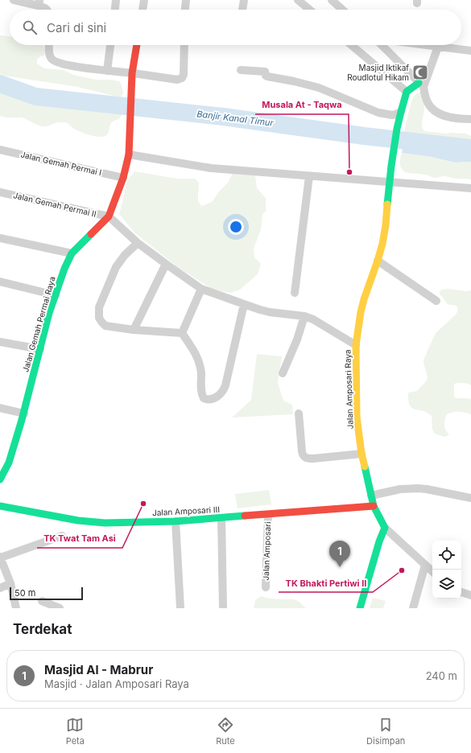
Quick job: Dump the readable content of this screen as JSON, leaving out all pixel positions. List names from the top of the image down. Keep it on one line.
{"streets":{"street":["Jalan Gemah Permai I","Jalan Gemah Permai II","Jalan Gemah Permai Raya","Jalan Amposari Raya","Jalan Amposari III","Jalan Amposari"]},"crossings":[["Jalan Gemah Permai I","Jalan Gemah Permai Raya"],["Jalan Gemah Permai II","Jalan Gemah Permai Raya"],["Jalan Amposari Raya","Jalan Amposari III"],["Jalan Amposari III","Jalan Amposari"]],"water":["Banjir Kanal Timur"],"places":{"mosque":["Masjid Iktikaf Roudlotul Hikam"],"other":["Musala At - Taqwa","TK Twat Tam Asi","TK Bhakti Pertiwi II"]},"scale_bar":"50 m","page":{"search":"Cari di sini","pins":"1","scale":"50 m","heading":"Terdekat","list":[{"mark":"1","name":"Masjid Al - Mabrur","note":"Masjid · Jalan Amposari Raya","value":"240 m"}],"nav":["Peta","Rute","Disimpan"]}}
